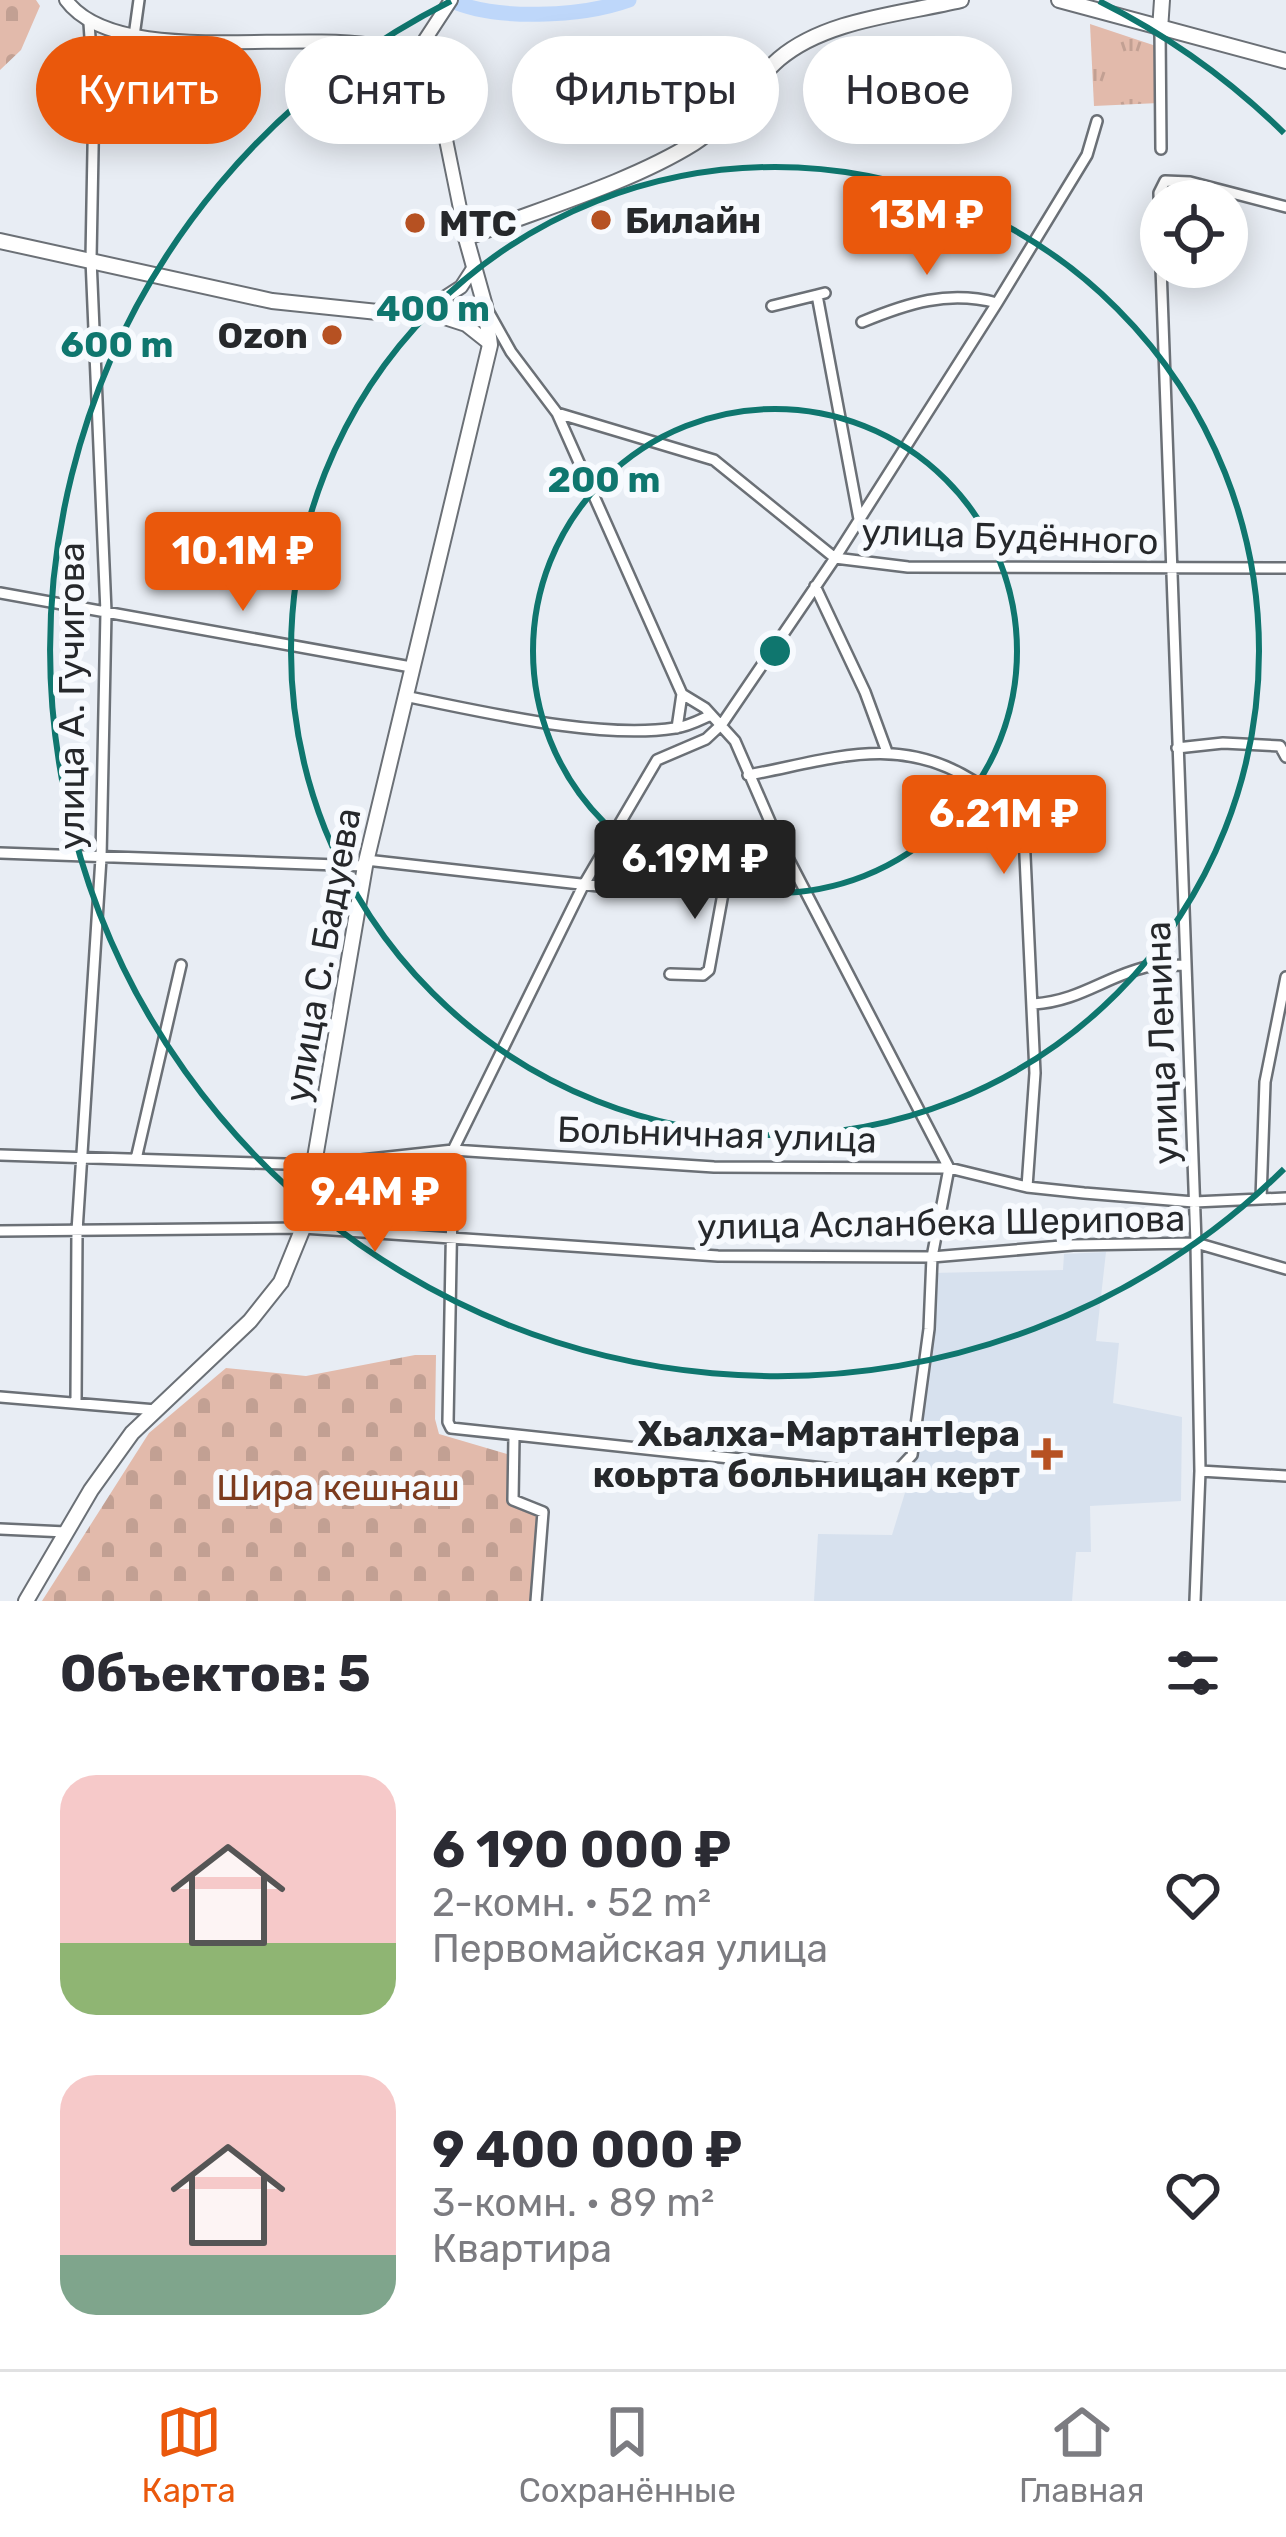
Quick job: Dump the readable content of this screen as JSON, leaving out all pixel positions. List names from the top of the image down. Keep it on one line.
{"streets":{"main road":["улица С. Бадуева"],"street":["улица Будённого","улица А. Гучигова","улица Ленина","Больничная улица","улица Асланбека Шерипова"]},"crossings":[["улица Будённого","улица Ленина"],["улица А. Гучигова","Больничная улица"],["улица А. Гучигова","улица Асланбека Шерипова"],["улица С. Бадуева","Больничная улица"],["улица С. Бадуева","улица Асланбека Шерипова"],["улица Ленина","Больничная улица"],["улица Ленина","улица Асланбека Шерипова"]],"parks":["Шира кешнаш"],"places":{"other":["Билайн","МТС","Ozon"],"health":["Хьалха-МартантIера коьрта больницан керт"]},"page":{"chip":["Купить","Снять","Фильтры","Новое"],"price":["13M ₽","10.1M ₽","6.21M ₽","6.19M ₽","9.4M ₽"],"heading":"Объектов: 5","list":[{"name":"6 190 000 ₽","note":"2-комн. · 52 m² · Первомайская улица"},{"name":"9 400 000 ₽","note":"3-комн. · 89 m² · Квартира"}],"tabs":["Карта","Сохранённые","Главная"]},"rings":["400 m","600 m","200 m"]}
